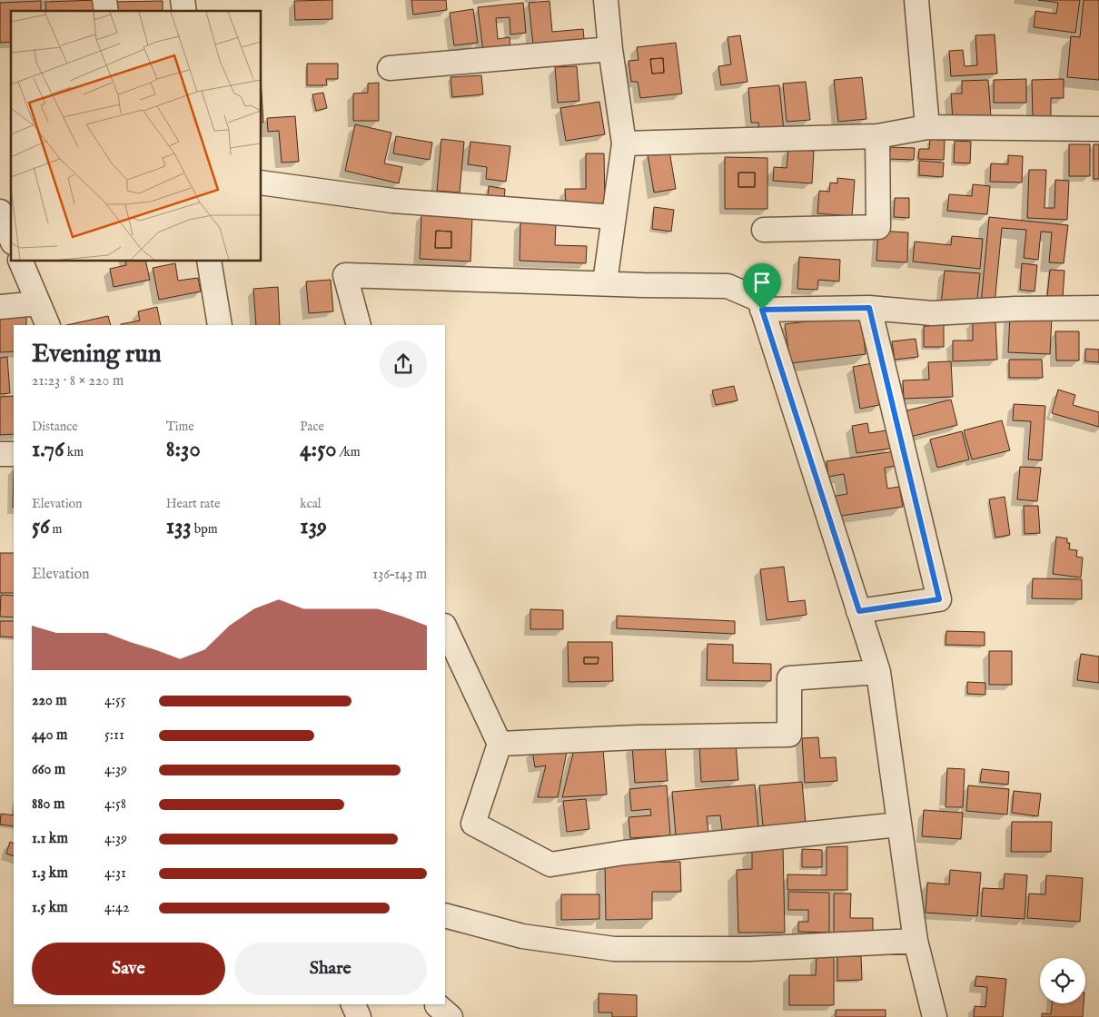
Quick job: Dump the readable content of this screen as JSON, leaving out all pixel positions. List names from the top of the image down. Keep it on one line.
{"page":{"heading":["Evening run","21:23 · 8 × 220 m"],"stats":[["Distance","1.76 km"],["Time","8:30"],["Pace","4:50 /km"],["Elevation","56 m"],["Heart rate","133 bpm"],["kcal","139"]],"chart":["Elevation","136–143 m"],"list":[{"name":"220 m","note":"4:55"},{"name":"440 m","note":"5:11"},{"name":"660 m","note":"4:39"},{"name":"880 m","note":"4:58"},{"name":"1.1 km","note":"4:39"},{"name":"1.3 km","note":"4:31"},{"name":"1.5 km","note":"4:42"}],"buttons":["Save","Share"]}}
